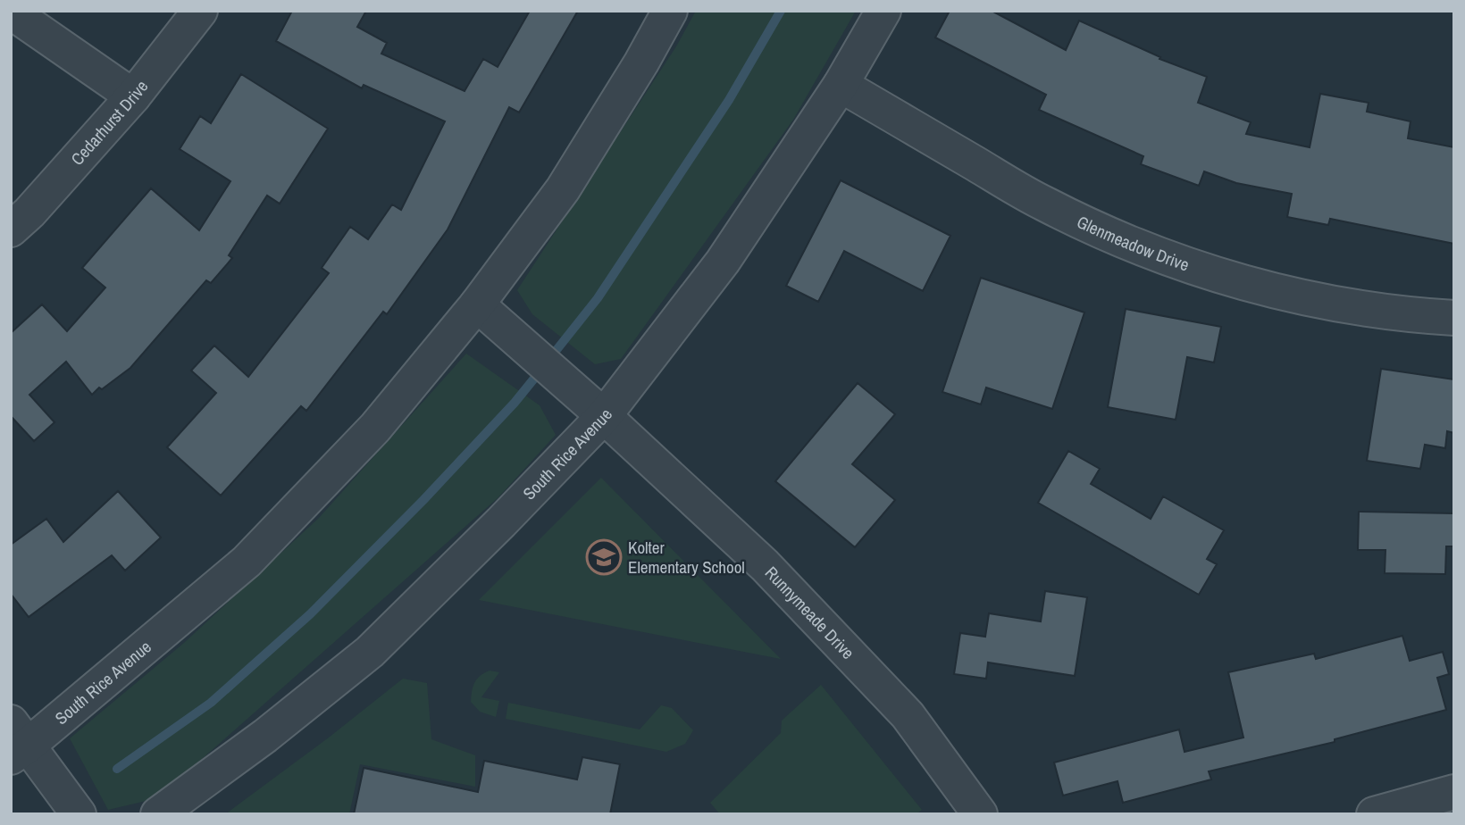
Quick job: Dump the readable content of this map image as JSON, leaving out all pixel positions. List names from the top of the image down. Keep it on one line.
{"streets":{"street":["Cedarhurst Drive","Glenmeadow Drive","South Rice Avenue","Runnymeade Drive"]},"crossings":[["Glenmeadow Drive","South Rice Avenue"],["South Rice Avenue","Runnymeade Drive"]],"places":{"school or university":["Kolter Elementary School"]}}
